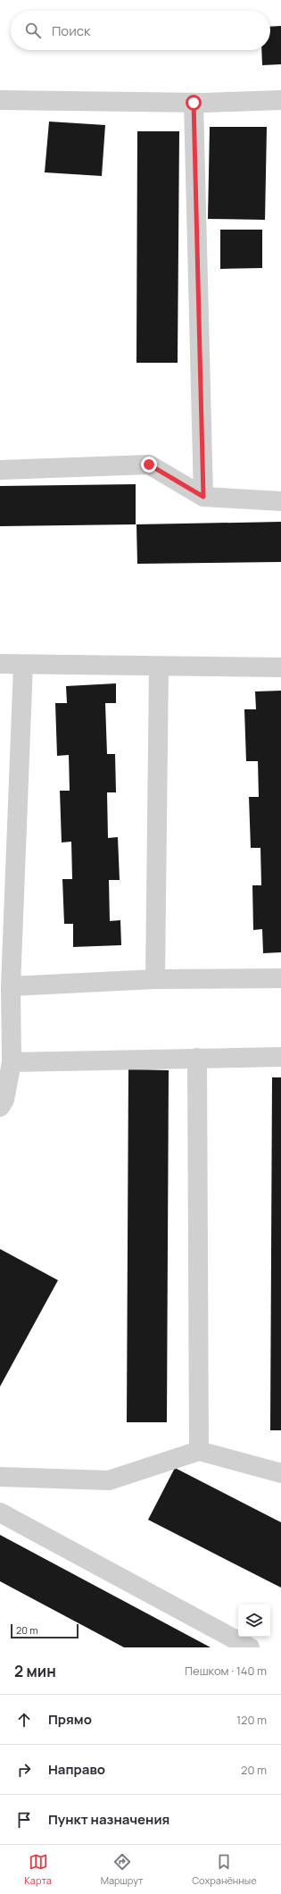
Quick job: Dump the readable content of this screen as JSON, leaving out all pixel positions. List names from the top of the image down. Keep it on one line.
{"scale_bar":"20 m","page":{"search":"Поиск","scale":"20 m","heading":["2 мин","Пешком · 140 m"],"list":[["Прямо","120 m"],["Направо","20 m"],"Пункт назначения"],"nav":["Карта","Маршрут","Сохранённые"]}}
